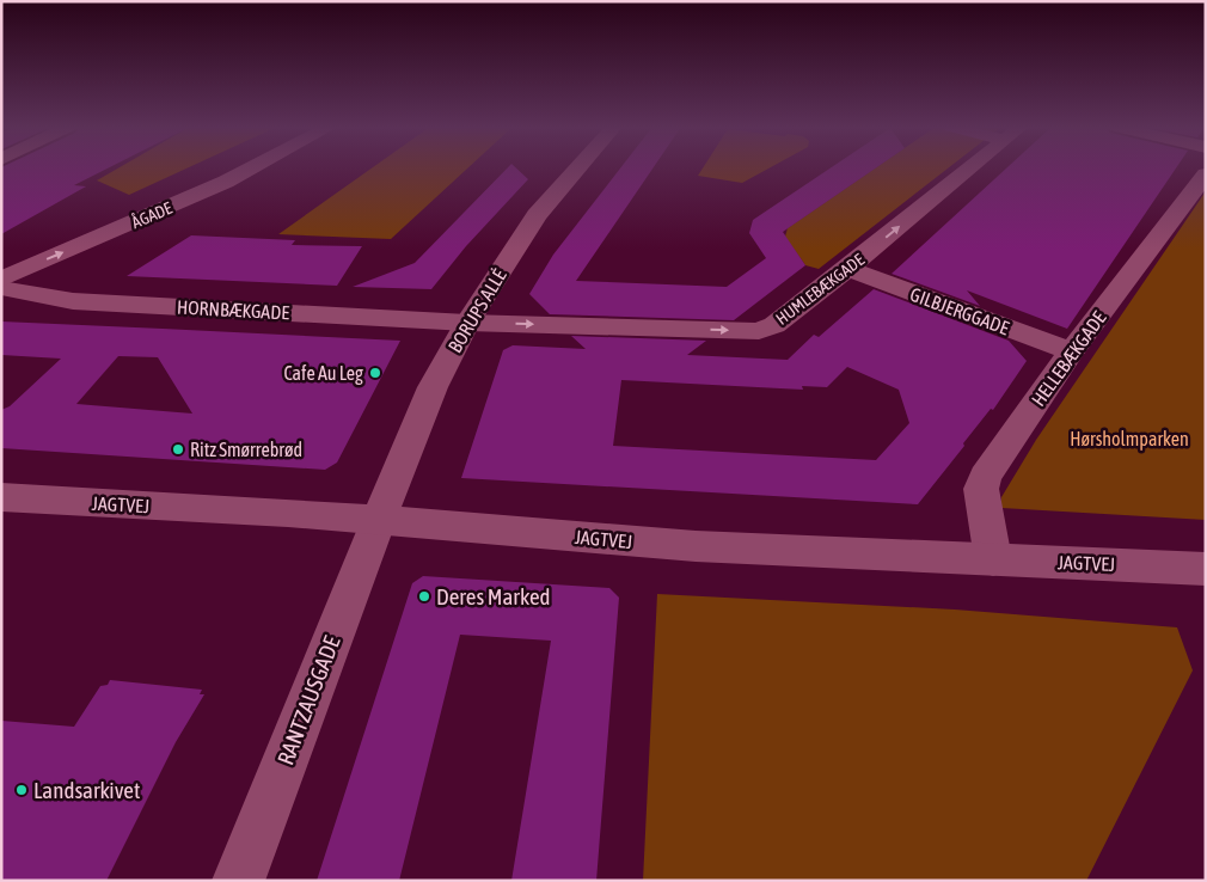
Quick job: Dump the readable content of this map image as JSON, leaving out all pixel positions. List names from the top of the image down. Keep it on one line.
{"streets":{"street":["ÅGADE","HUMLEBÆKGADE","HORNBÆKGADE","BORUPS ALLÉ","GILBJERGGADE","HELLEBÆKGADE","JAGTVEJ","RANTZAUSGADE"]},"crossings":[["HUMLEBÆKGADE","HORNBÆKGADE"],["HUMLEBÆKGADE","BORUPS ALLÉ"],["HUMLEBÆKGADE","GILBJERGGADE"],["HORNBÆKGADE","BORUPS ALLÉ"],["BORUPS ALLÉ","JAGTVEJ"],["BORUPS ALLÉ","RANTZAUSGADE"],["GILBJERGGADE","HELLEBÆKGADE"],["HELLEBÆKGADE","JAGTVEJ"],["JAGTVEJ","RANTZAUSGADE"]],"one_way":["HUMLEBÆKGADE"],"parks":["Hørsholmparken"],"places":["Cafe Au Leg","Ritz Smørrebrød","Deres Marked","Landsarkivet"]}
